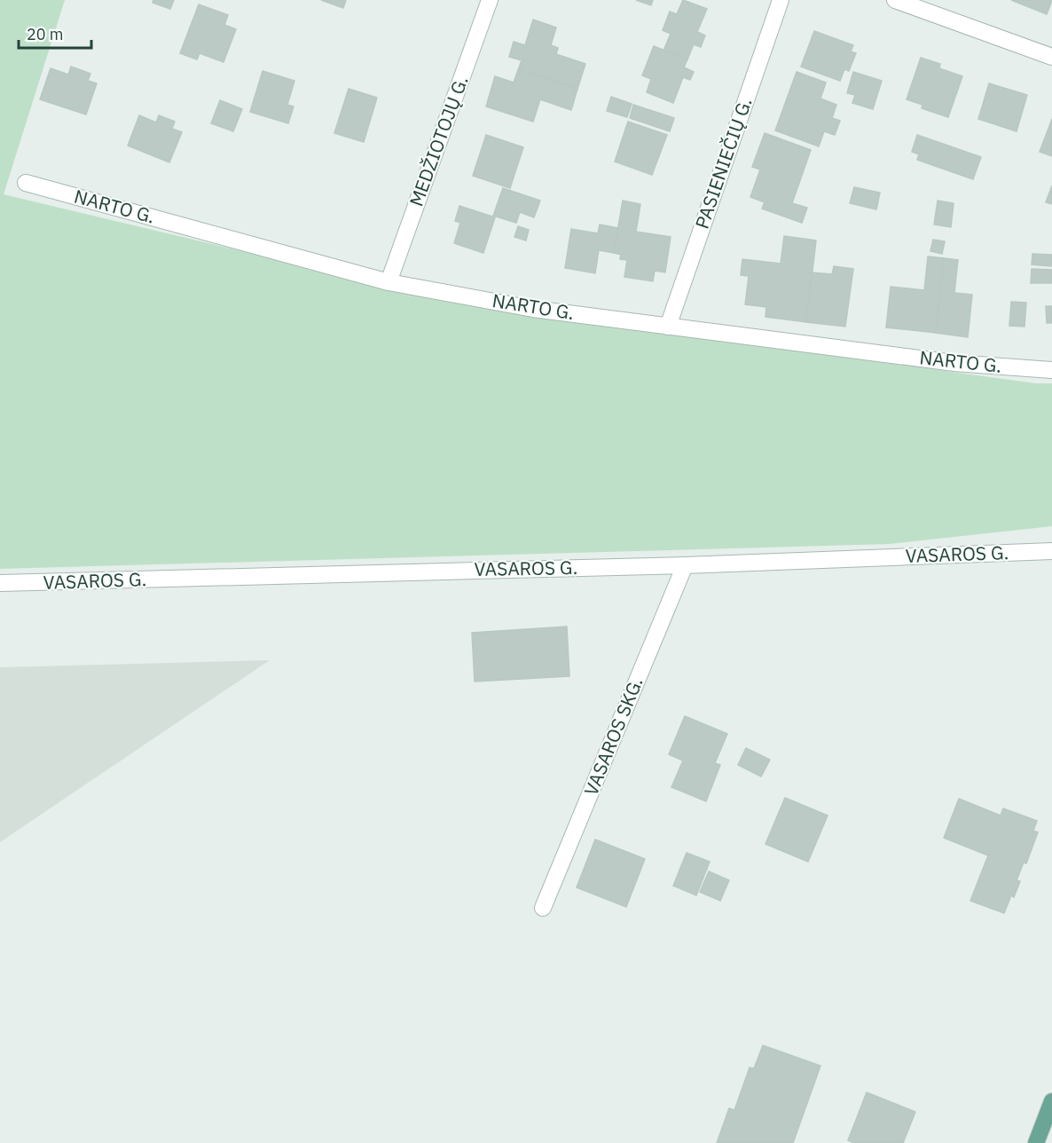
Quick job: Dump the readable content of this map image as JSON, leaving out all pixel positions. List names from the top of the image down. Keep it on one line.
{"streets":{"street":["MEDŽIOTOJŲ G.","PASIENIEČIŲ G.","NARTO G.","VASAROS G.","VASAROS SKG."]},"crossings":[["MEDŽIOTOJŲ G.","NARTO G."],["PASIENIEČIŲ G.","NARTO G."],["VASAROS G.","VASAROS SKG."]],"scale_bar":"20 m"}
